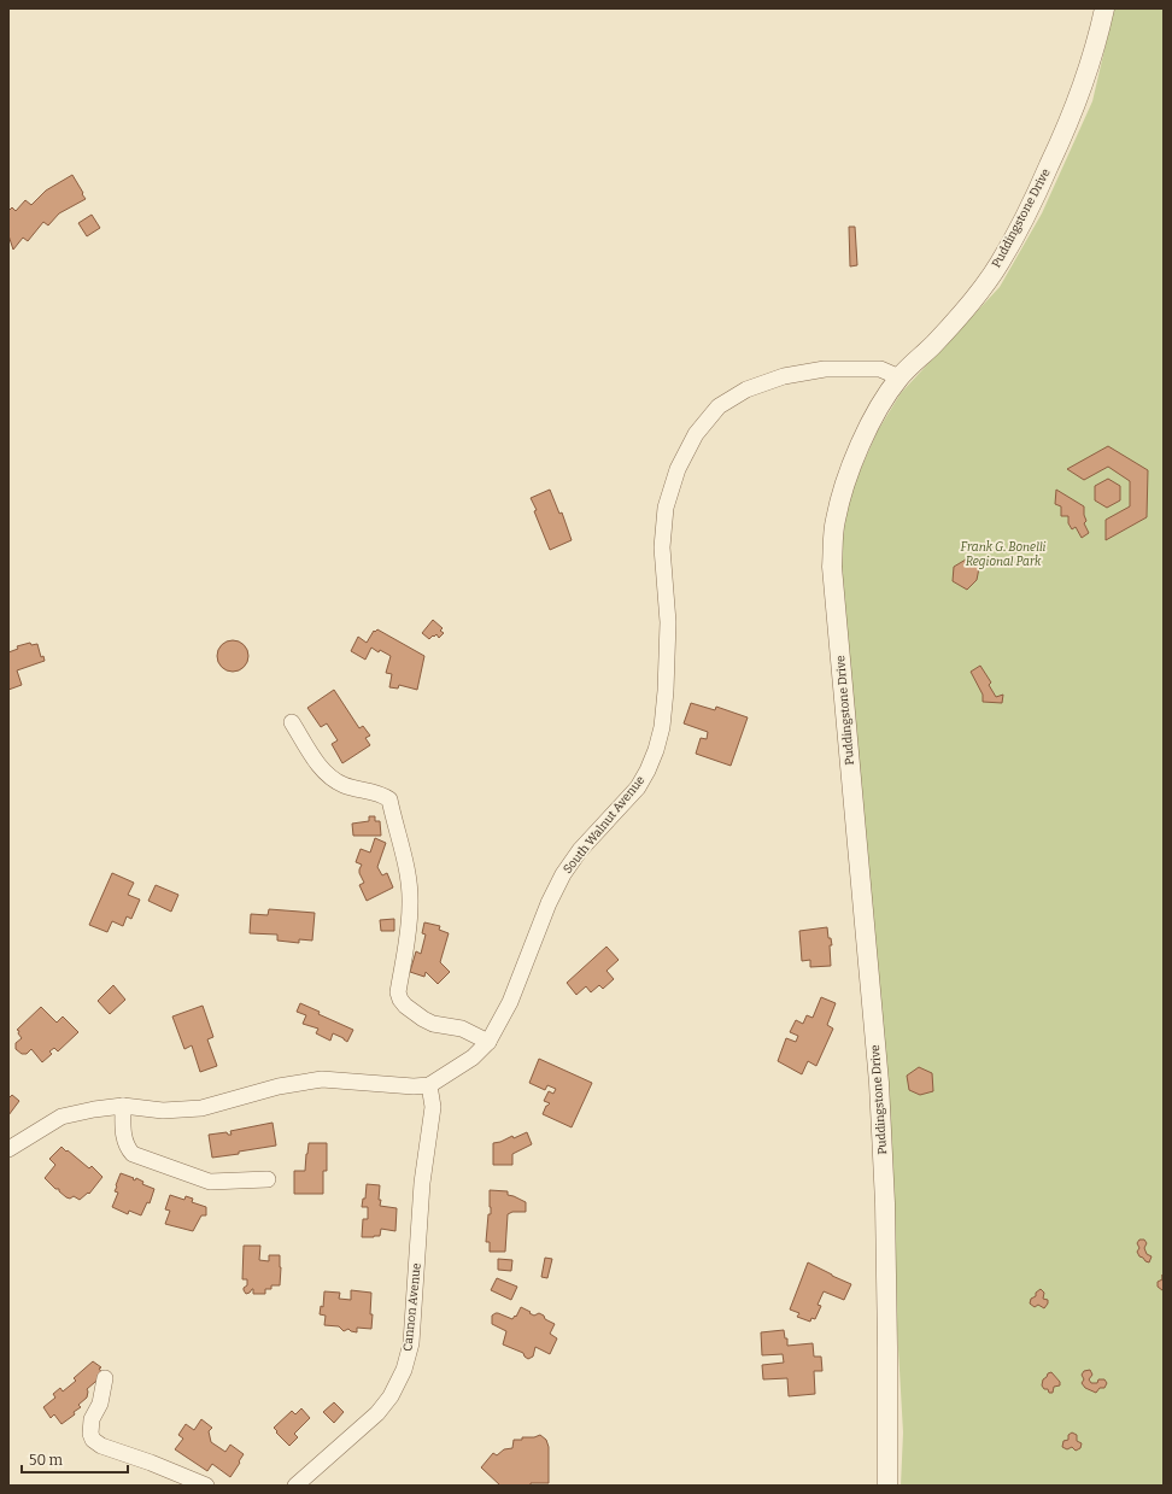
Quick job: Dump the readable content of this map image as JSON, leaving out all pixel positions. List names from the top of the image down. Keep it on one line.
{"streets":{"street":["Puddingstone Drive","South Walnut Avenue","Cannon Avenue"]},"crossings":[["Puddingstone Drive","South Walnut Avenue"],["South Walnut Avenue","Cannon Avenue"]],"parks":["Frank G. Bonelli Regional Park"],"scale_bar":"50 m"}
